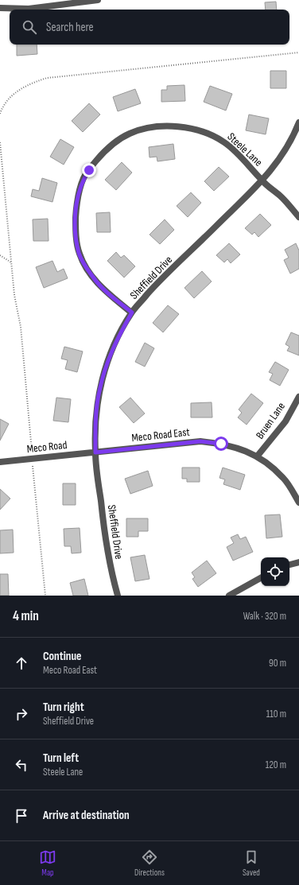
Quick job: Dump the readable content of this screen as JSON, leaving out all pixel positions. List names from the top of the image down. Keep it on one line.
{"streets":{"street":["Steele Lane","Sheffield Drive","Bruen Lane","Meco Road East","Meco Road"]},"crossings":[["Steele Lane","Sheffield Drive"],["Sheffield Drive","Meco Road East"],["Sheffield Drive","Meco Road"],["Bruen Lane","Meco Road East"],["Meco Road East","Meco Road"]],"page":{"search":"Search here","heading":["4 min","Walk · 320 m"],"list":[["Continue","Meco Road East","90 m"],["Turn right","Sheffield Drive","110 m"],["Turn left","Steele Lane","120 m"],"Arrive at destination"],"nav":["Map","Directions","Saved"]}}
